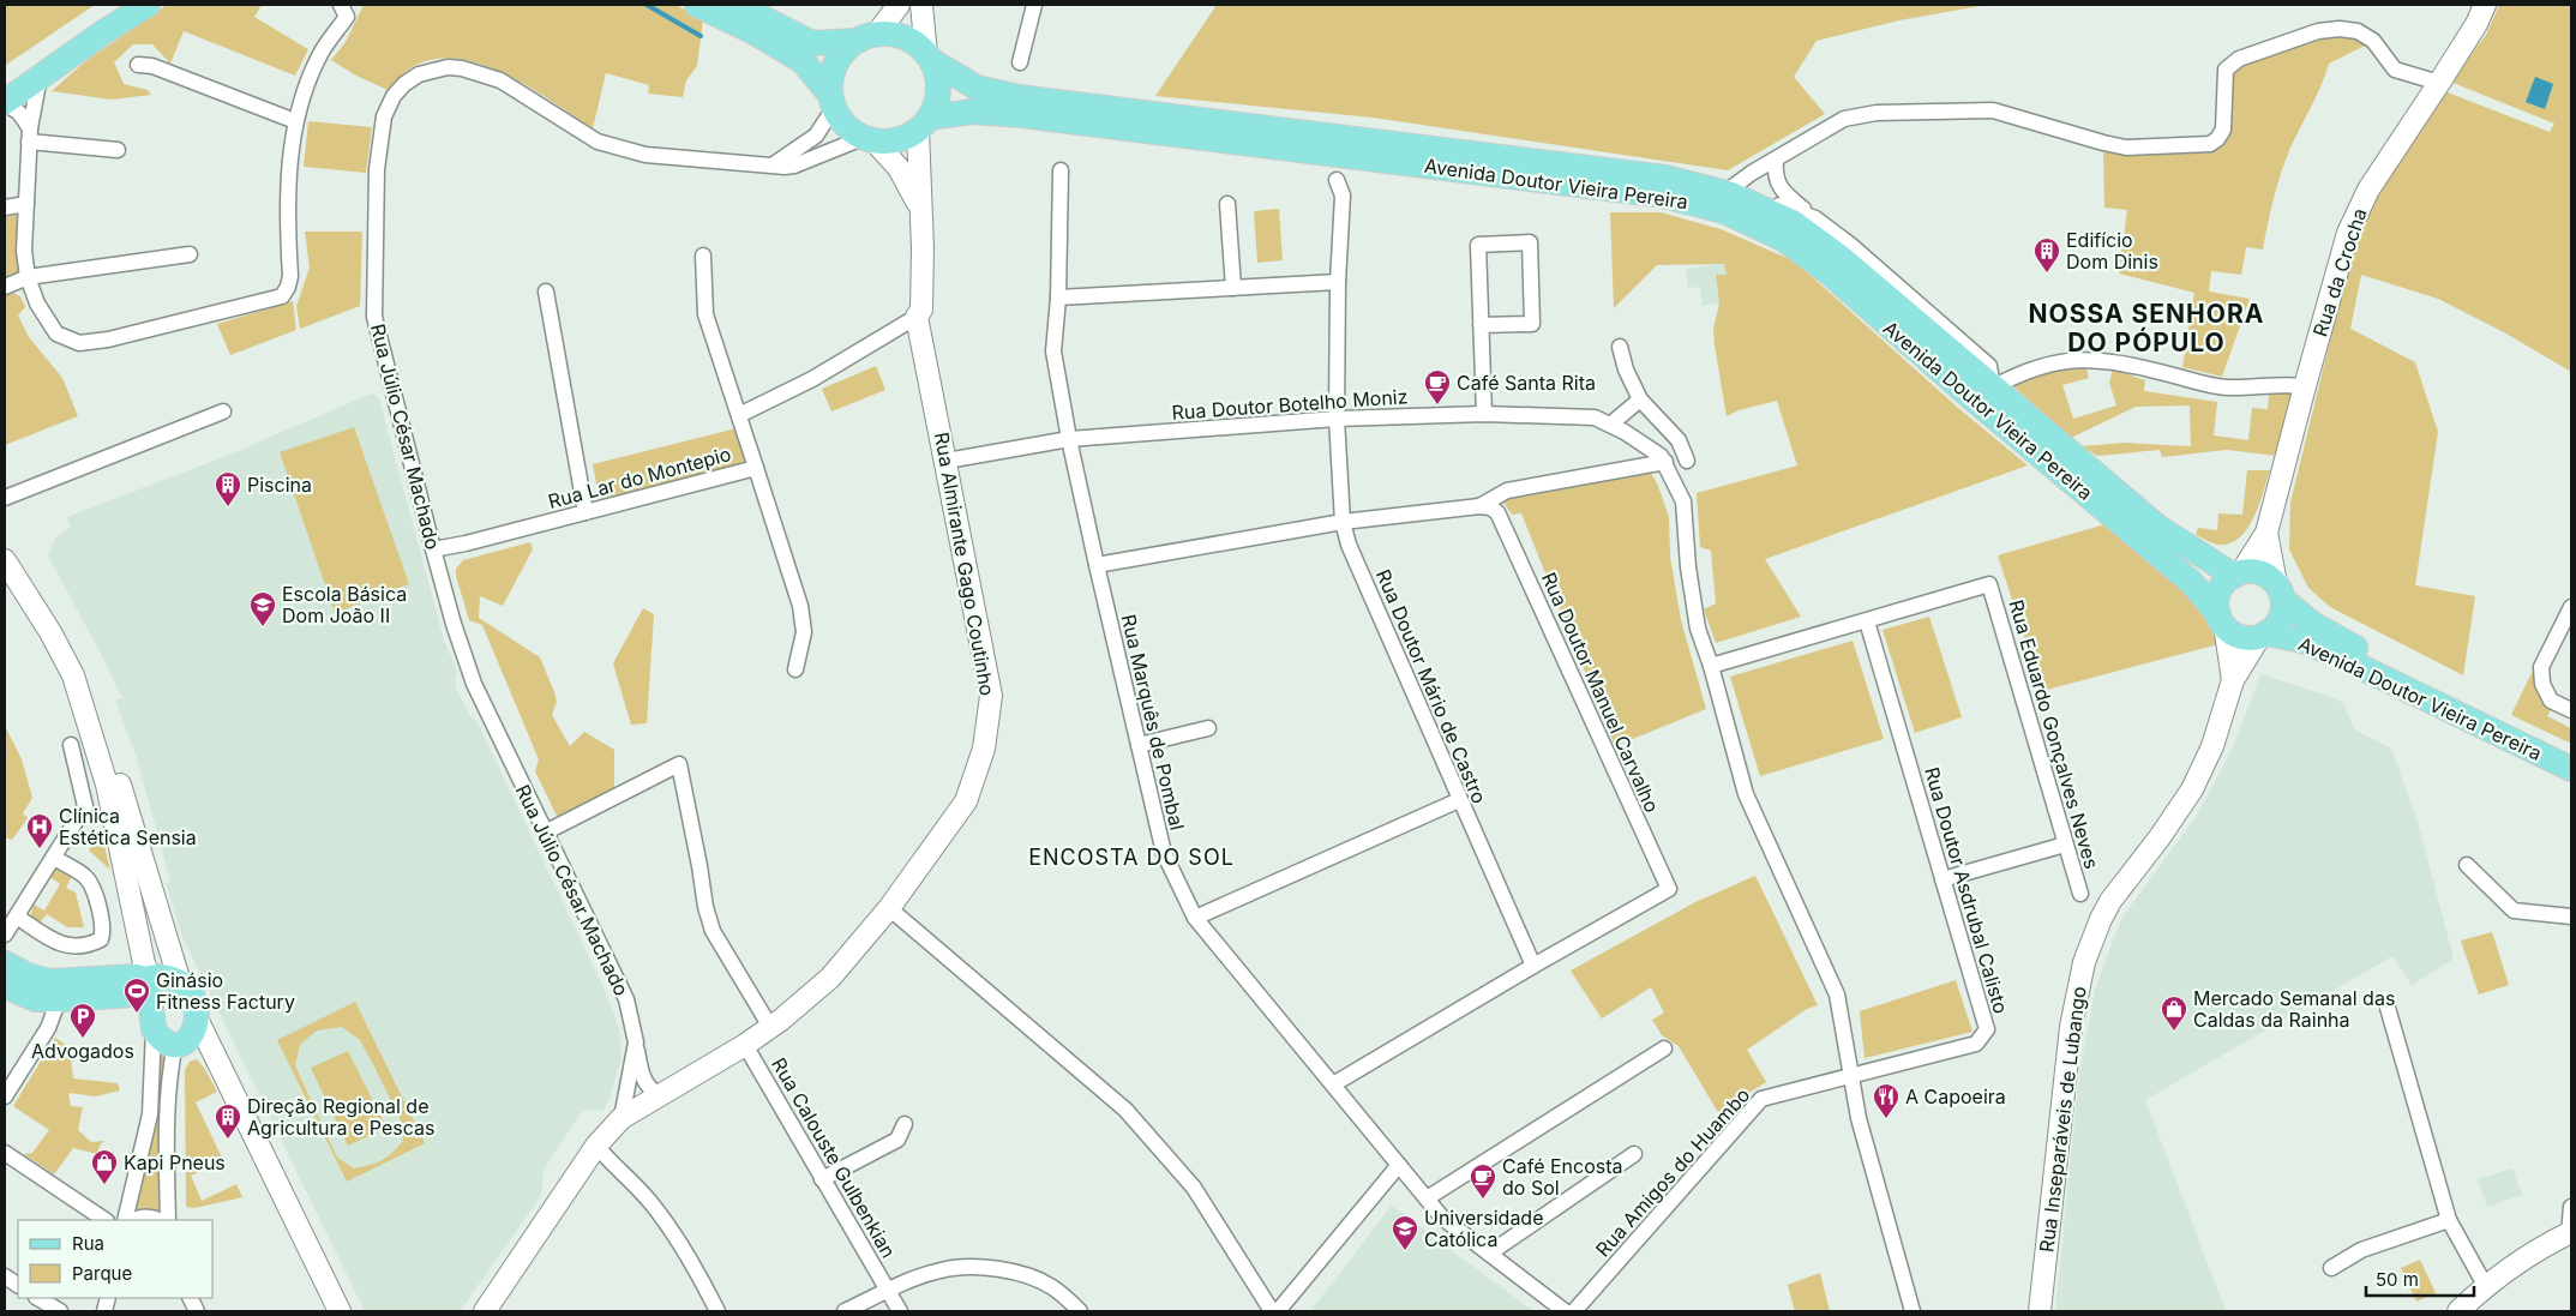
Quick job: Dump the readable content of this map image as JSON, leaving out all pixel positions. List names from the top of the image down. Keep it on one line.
{"streets":{"main road":["Avenida Doutor Vieira Pereira"],"street":["Rua da Crocha","Rua Doutor Botelho Moniz","Rua Júlio César Machado","Rua Lar do Montepio","Rua Almirante Gago Coutinho","Rua Doutor Mário de Castro","Rua Doutor Manuel Carvalho","Rua Marquês de Pombal","Rua Eduardo Gonçalves Neves","Rua Doutor Asdrubal Calisto","Rua Inseparáveis de Lubango","Rua Calouste Gulbenkian","Rua Amigos do Huambo"]},"crossings":[["Avenida Doutor Vieira Pereira","Rua da Crocha"],["Avenida Doutor Vieira Pereira","Rua Júlio César Machado"],["Avenida Doutor Vieira Pereira","Rua Almirante Gago Coutinho"],["Avenida Doutor Vieira Pereira","Rua Inseparáveis de Lubango"],["Rua da Crocha","Rua Inseparáveis de Lubango"],["Rua Doutor Botelho Moniz","Rua Almirante Gago Coutinho"],["Rua Doutor Botelho Moniz","Rua Doutor Mário de Castro"],["Rua Doutor Botelho Moniz","Rua Marquês de Pombal"],["Rua Doutor Botelho Moniz","Rua Doutor Asdrubal Calisto"],["Rua Doutor Botelho Moniz","Rua Amigos do Huambo"],["Rua Júlio César Machado","Rua Lar do Montepio"],["Rua Júlio César Machado","Rua Almirante Gago Coutinho"],["Rua Almirante Gago Coutinho","Rua Calouste Gulbenkian"],["Rua Doutor Mário de Castro","Rua Doutor Manuel Carvalho"],["Rua Eduardo Gonçalves Neves","Rua Doutor Asdrubal Calisto"],["Rua Doutor Asdrubal Calisto","Rua Amigos do Huambo"]],"districts":["NOSSA SENHORA DO PÓPULO","ENCOSTA DO SOL"],"places":{"building":["Edifício Dom Dinis","Piscina","Direção Regional de Agricultura e Pescas"],"cafe":["Café Santa Rita","Café Encosta do Sol"],"school or university":["Escola Básica Dom João II","Universidade Católica"],"hospital":["Clínica Estética Sensia"],"sports":["Ginásio Fitness Factury"],"shop":["Mercado Semanal das Caldas da Rainha","Kapi Pneus"],"parking":["Advogados"],"restaurant":["A Capoeira"]},"legend":["Rua","Parque"],"scale_bar":"50 m"}
